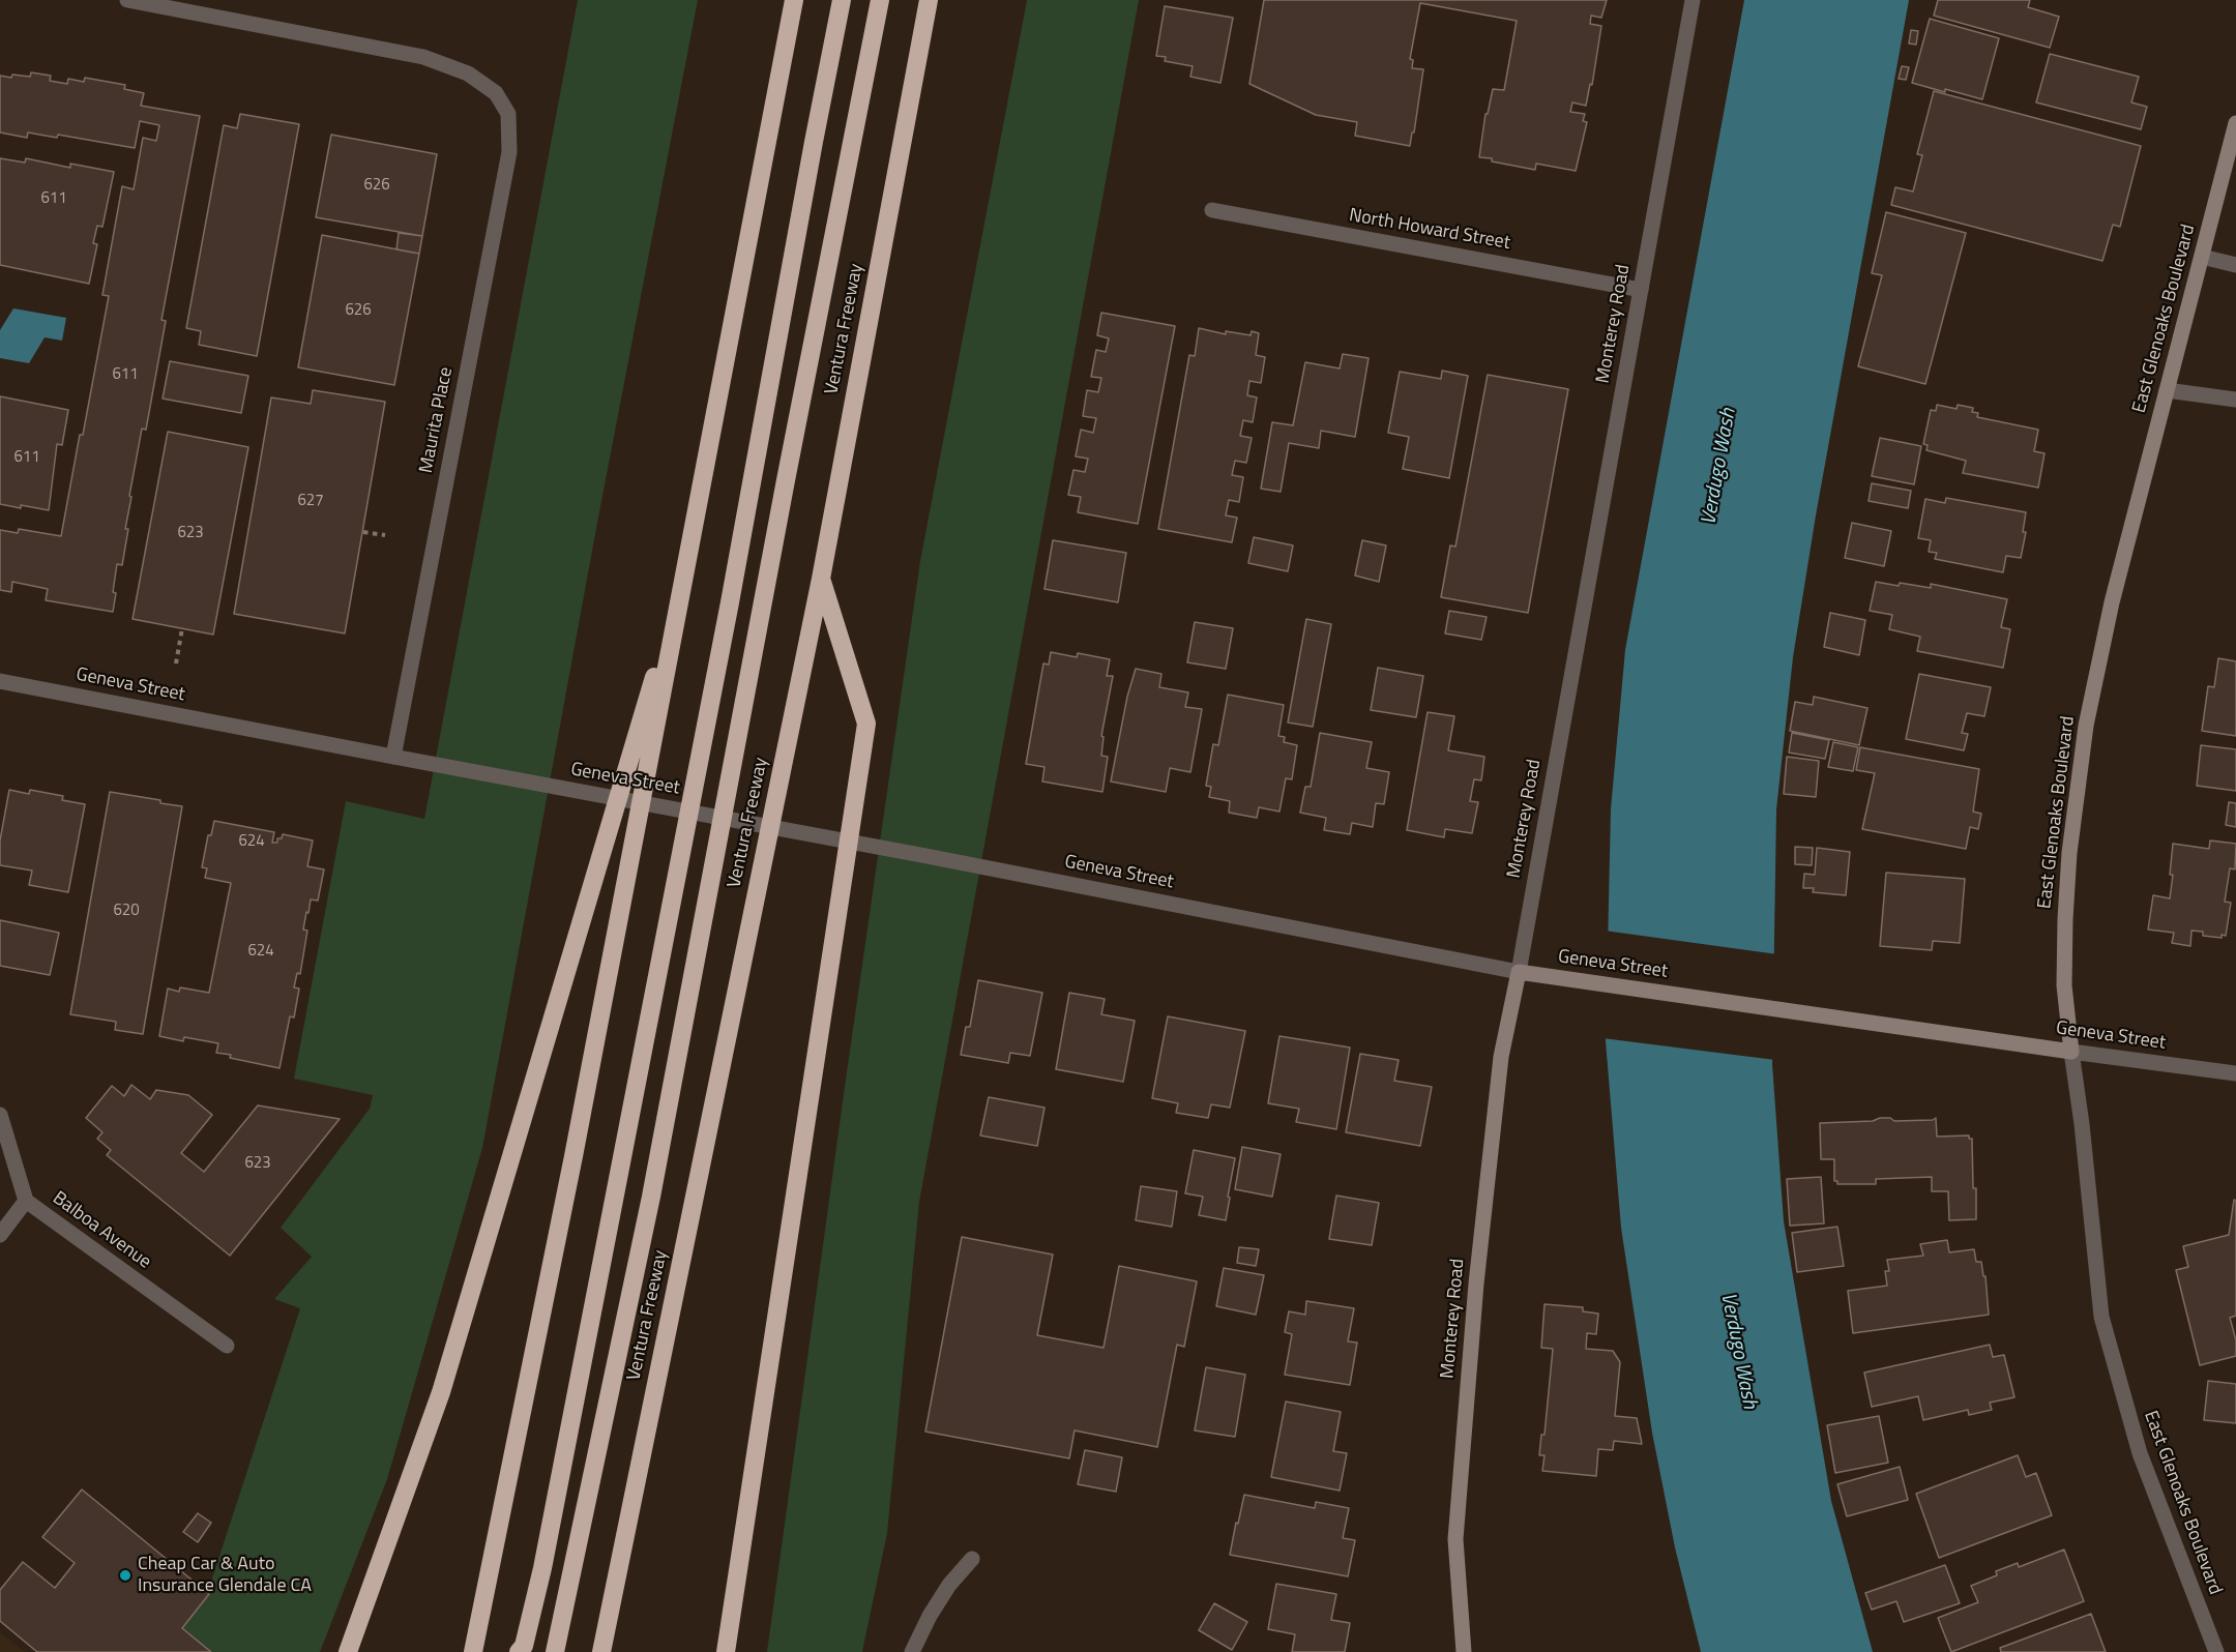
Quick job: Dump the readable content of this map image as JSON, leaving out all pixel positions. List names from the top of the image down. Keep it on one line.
{"streets":{"highway":["Ventura Freeway"],"main road":["East Glenoaks Boulevard","Monterey Road","Geneva Street"],"street":["North Howard Street","Maurita Place","Balboa Avenue"]},"crossings":[["North Howard Street","Monterey Road"],["East Glenoaks Boulevard","Geneva Street"],["Monterey Road","Geneva Street"],["Maurita Place","Geneva Street"]],"water":["Verdugo Wash"],"places":["Cheap Car & Auto Insurance Glendale CA"],"house_numbers":["626","611","626","611","611","627","623","624","620","624","623"]}
